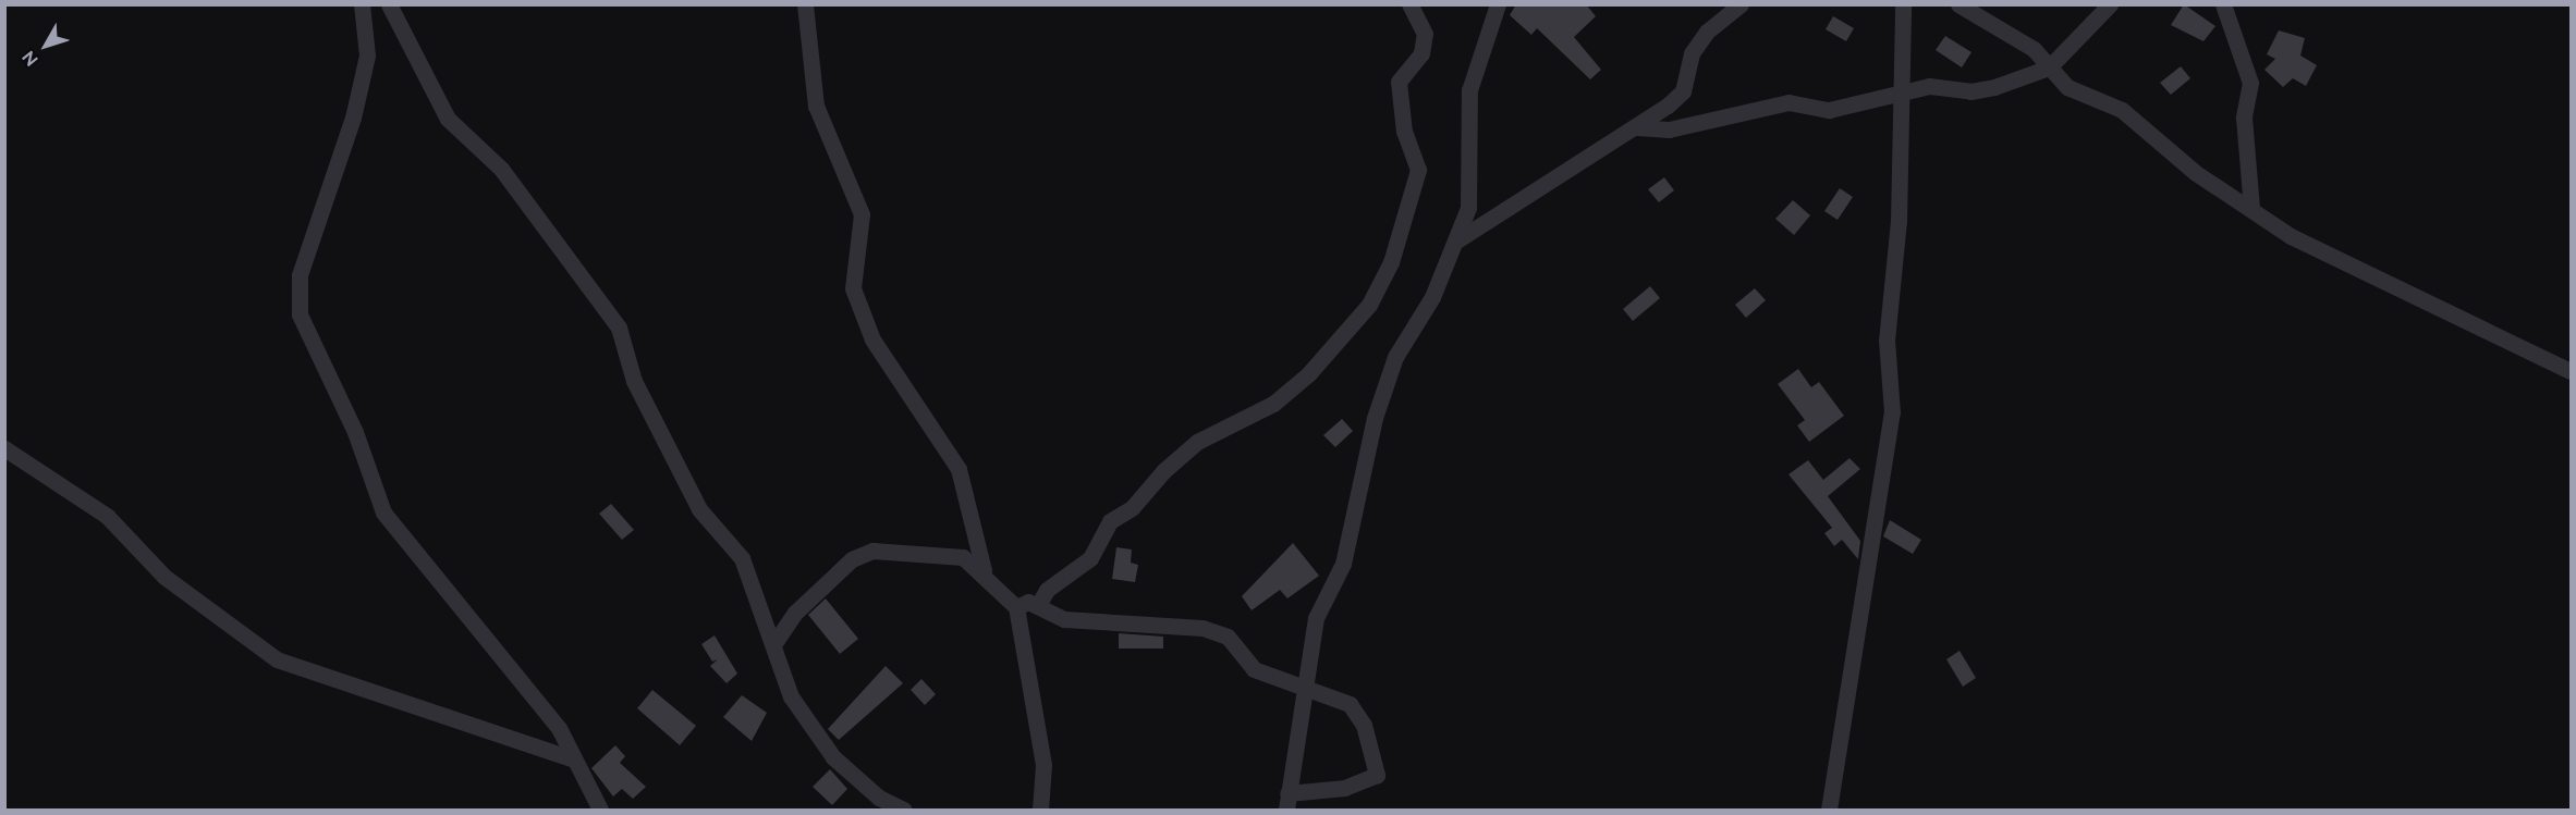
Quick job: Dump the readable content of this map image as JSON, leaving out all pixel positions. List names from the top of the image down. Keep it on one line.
{"north":"bottom left"}
